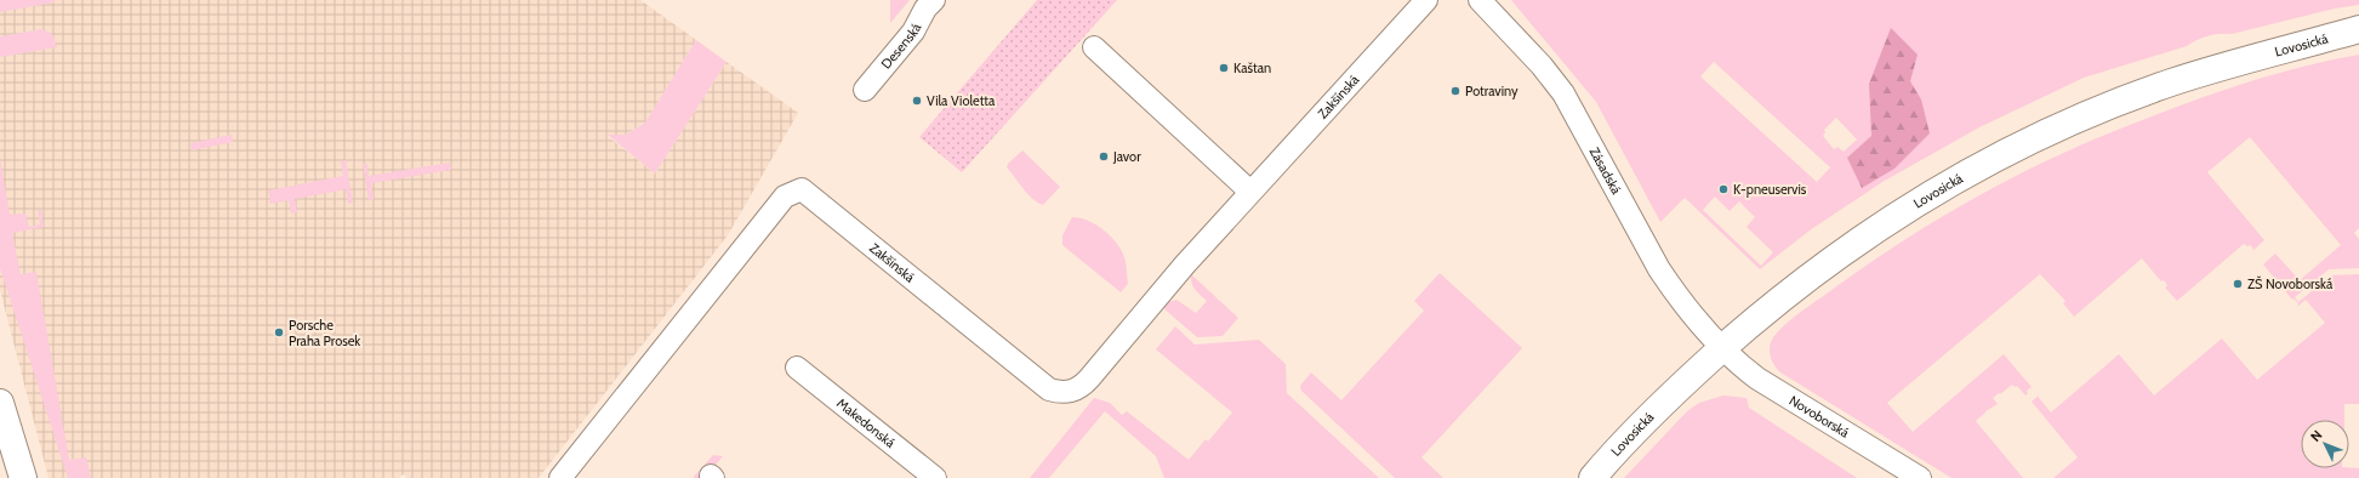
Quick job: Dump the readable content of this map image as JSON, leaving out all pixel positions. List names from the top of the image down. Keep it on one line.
{"streets":{"main road":["Lovosická"],"street":["Desenská","Zakšínská","Zásadská","Novoborská","Makedonská"]},"crossings":[["Lovosická","Zásadská"],["Lovosická","Novoborská"],["Zásadská","Novoborská"]],"places":["Kaštan","Potraviny","Vila Violetta","Javor","K-pneuservis","ZŠ Novoborská","Porsche Praha Prosek"],"north":"top left"}
